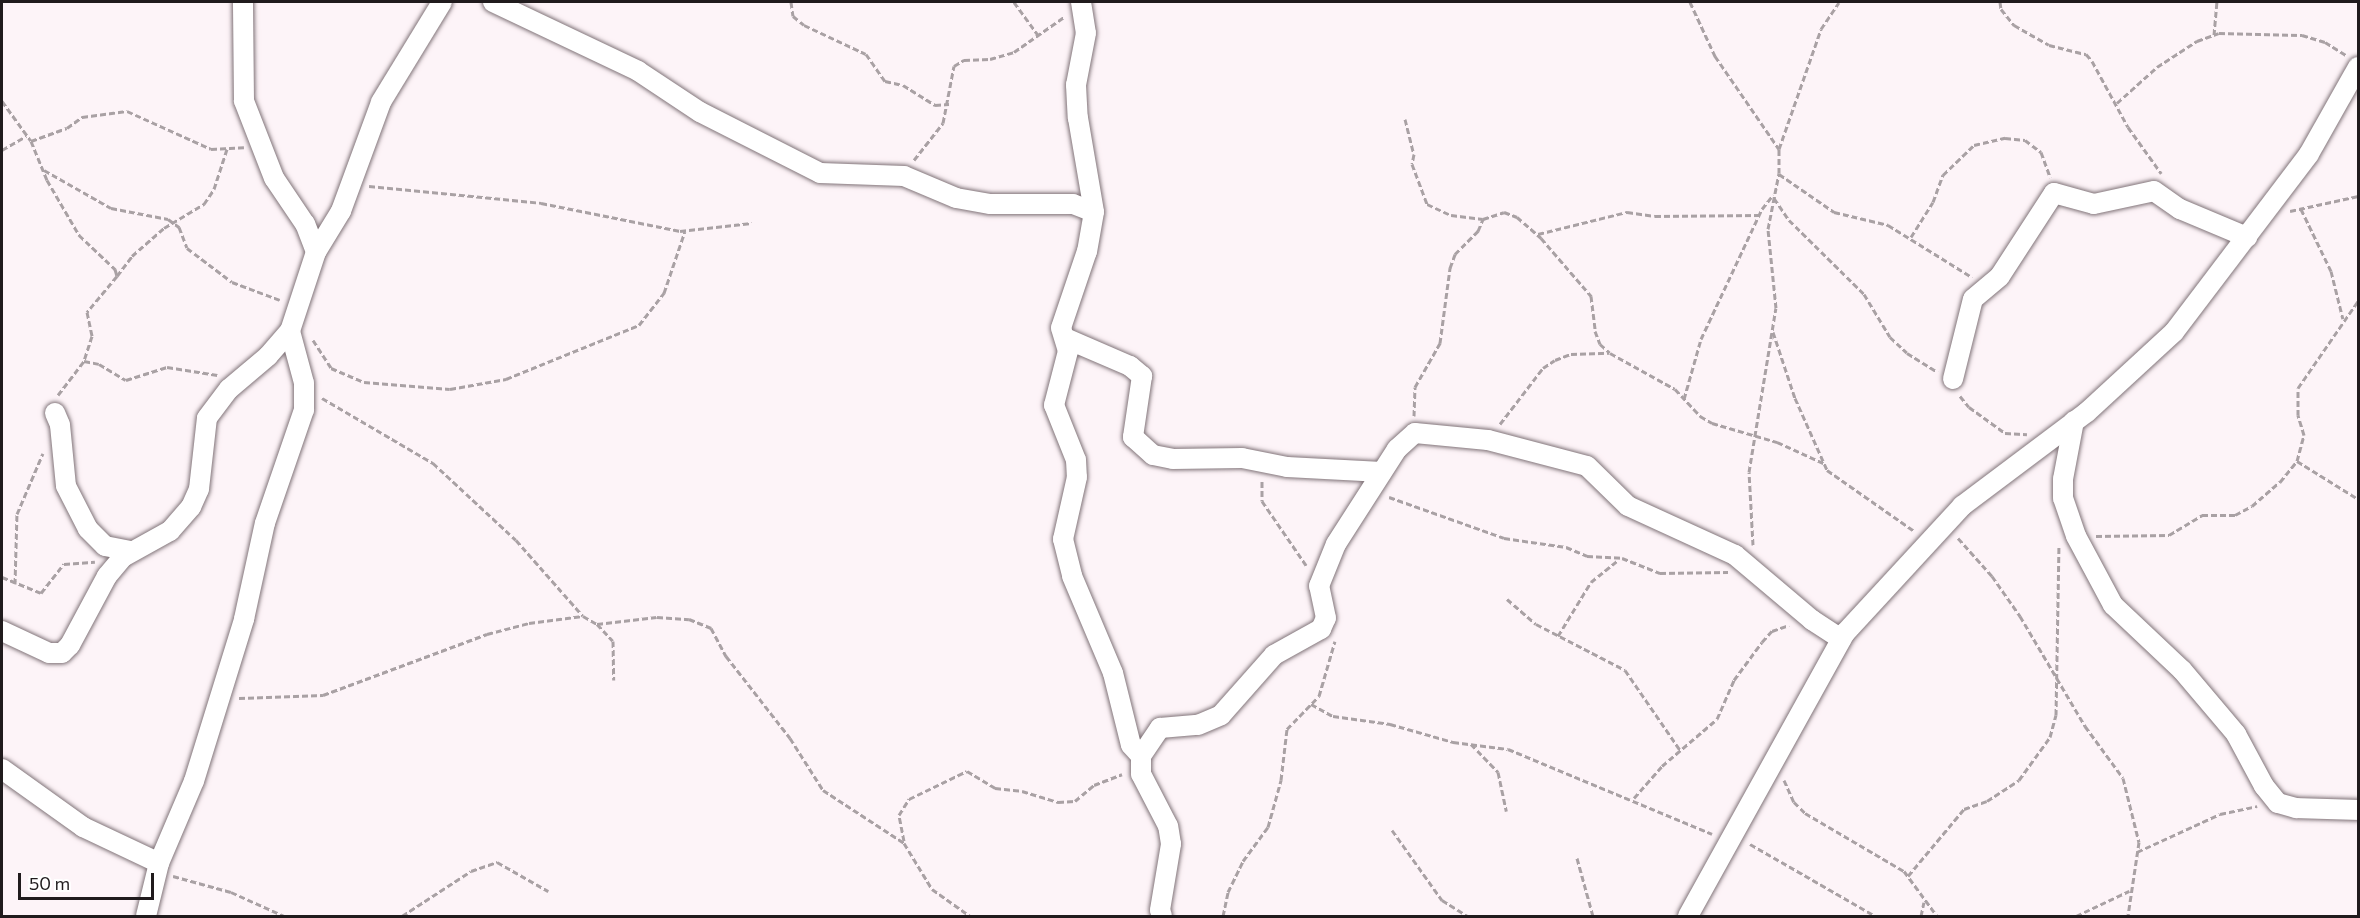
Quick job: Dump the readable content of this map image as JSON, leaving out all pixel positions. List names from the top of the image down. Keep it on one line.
{"scale_bar":"50 m"}
